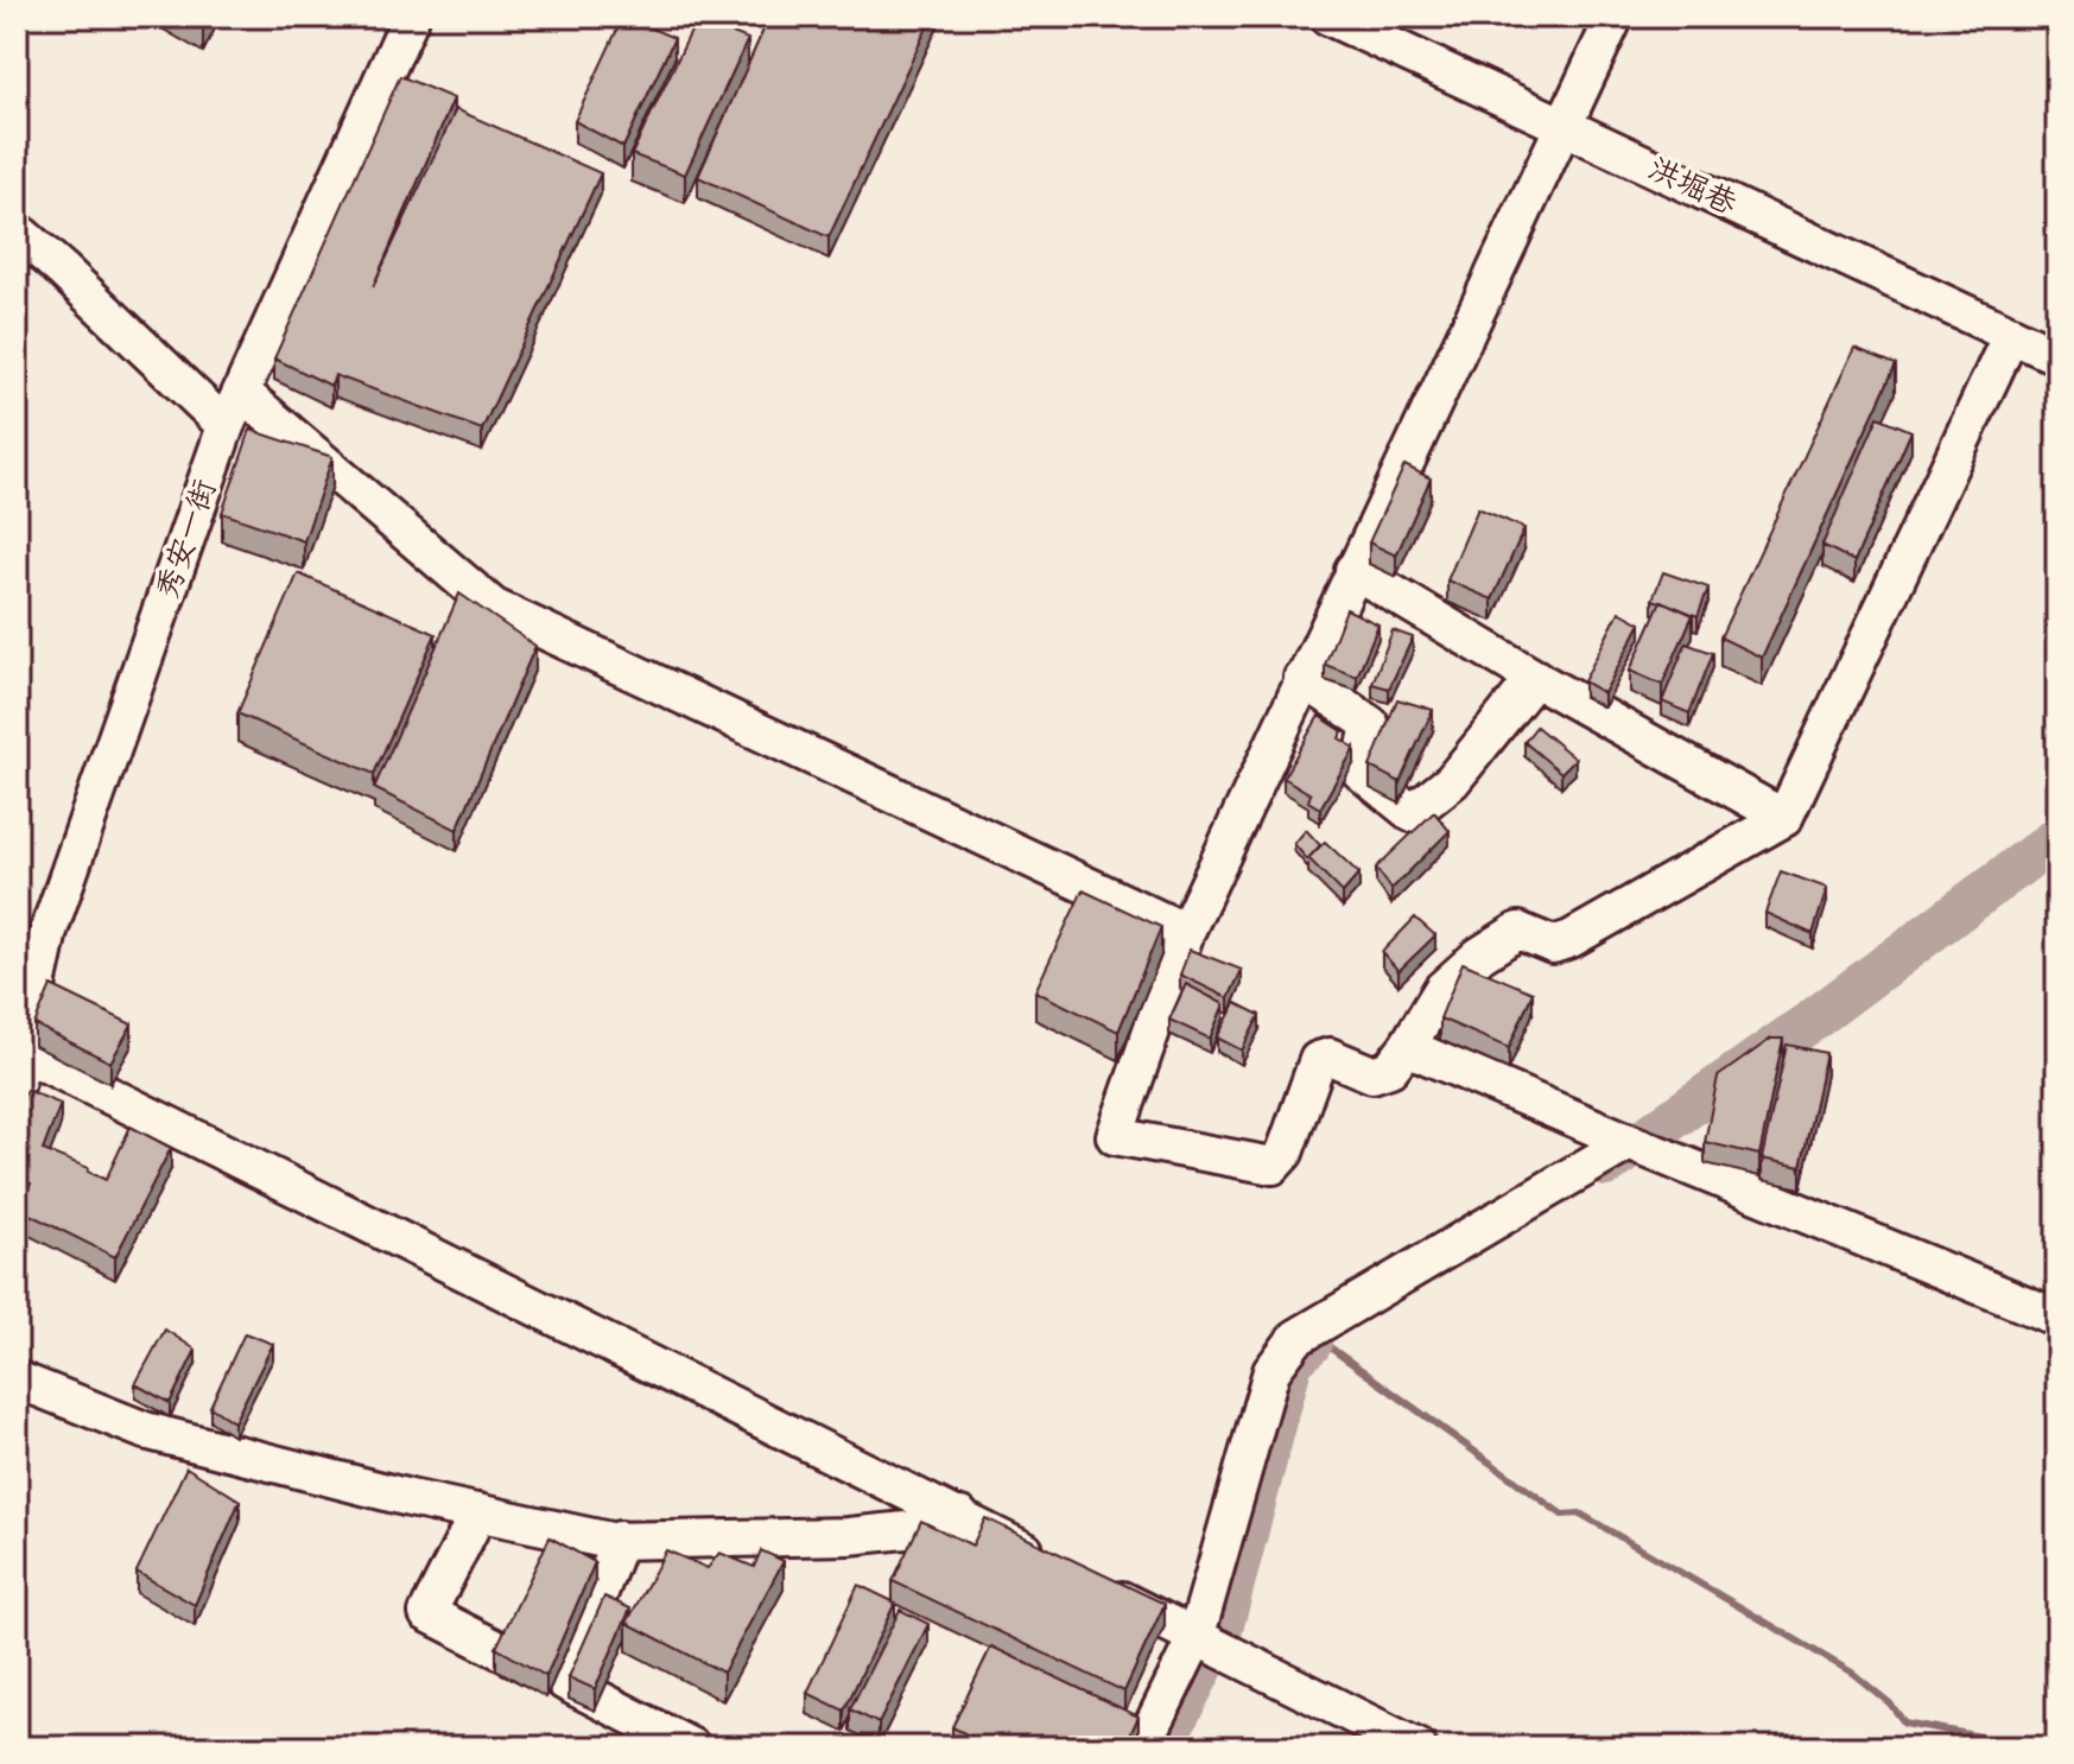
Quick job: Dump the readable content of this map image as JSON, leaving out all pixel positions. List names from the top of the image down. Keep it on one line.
{"streets":{"street":["洪堀巷","秀安一街"]}}
